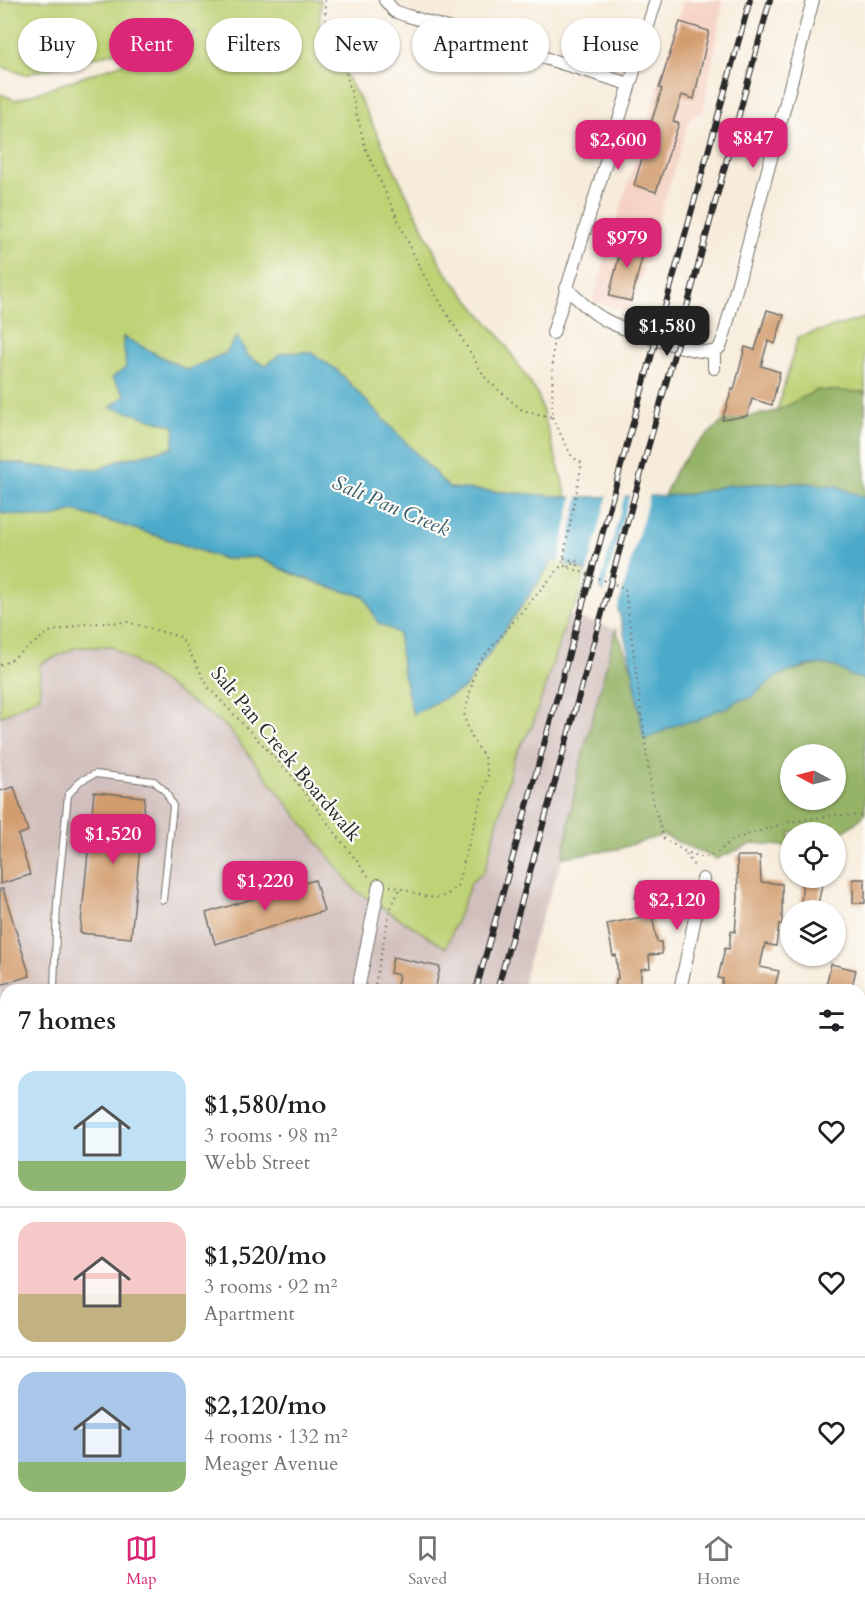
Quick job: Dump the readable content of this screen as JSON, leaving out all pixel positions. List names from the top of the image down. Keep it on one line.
{"streets":{"path":["Salt Pan Creek Boardwalk"]},"water":["Salt Pan Creek"],"north":"left","page":{"chip":["Buy","Rent","Filters","New","Apartment","House"],"price":["$847","$2,600","$979","$1,580","$1,520","$1,220","$2,120"],"heading":"7 homes","list":[{"name":"$1,580/mo","note":"3 rooms · 98 m² · Webb Street"},{"name":"$1,520/mo","note":"3 rooms · 92 m² · Apartment"},{"name":"$2,120/mo","note":"4 rooms · 132 m² · Meager Avenue"}],"tabs":["Map","Saved","Home"]}}
